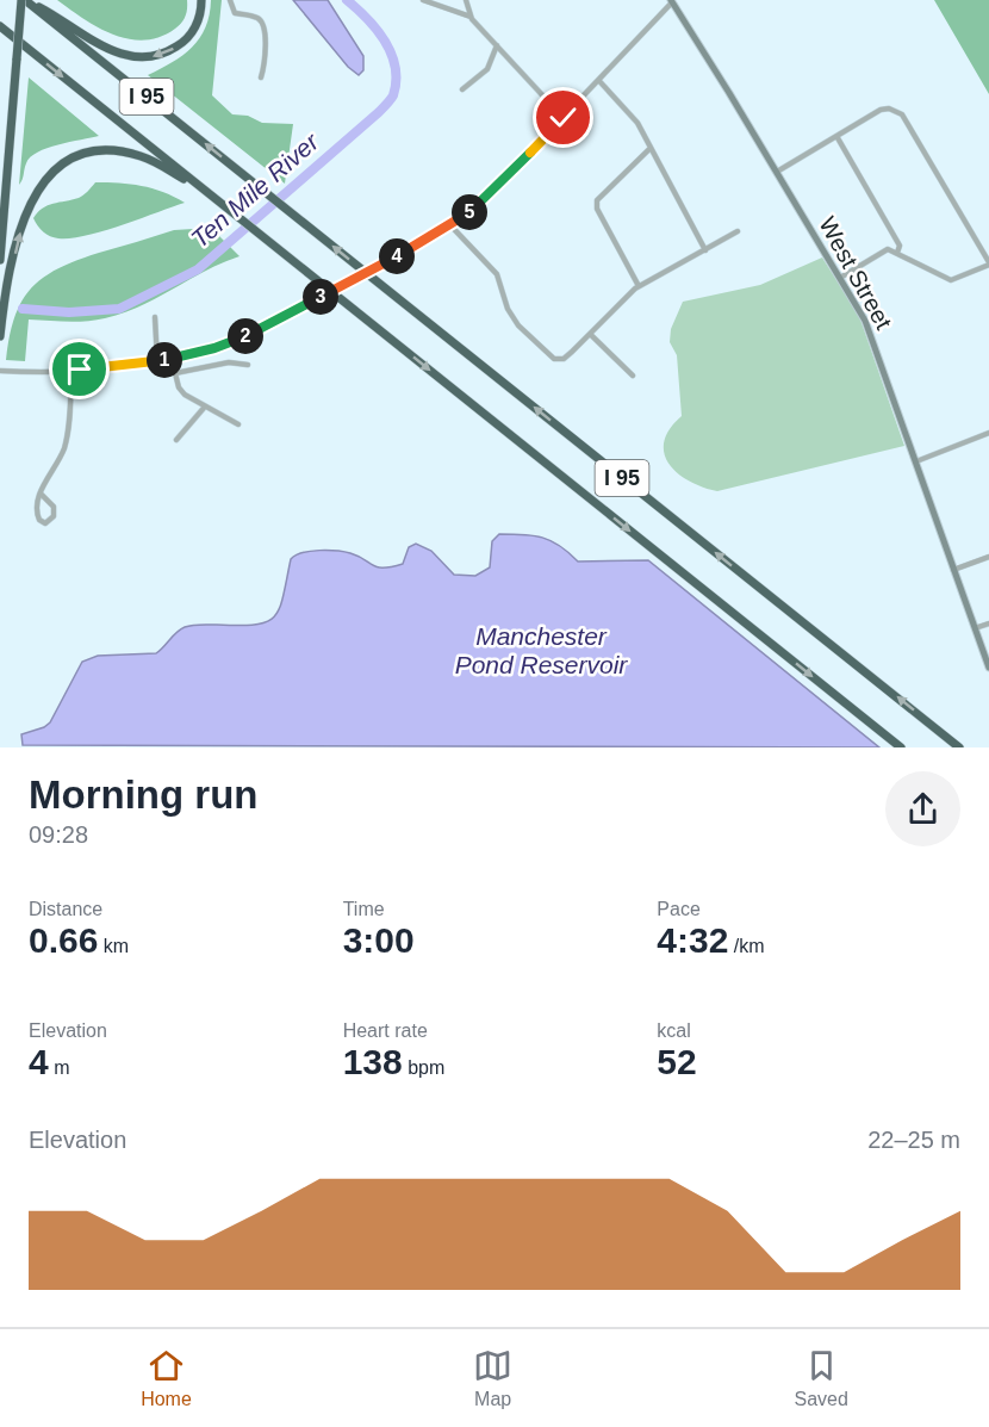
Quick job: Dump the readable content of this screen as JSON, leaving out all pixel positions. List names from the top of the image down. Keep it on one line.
{"streets":{"highway":["I 95"],"main road":["West Street"]},"water":["Ten Mile River","Manchester Pond Reservoir"],"page":{"pins":["5","4","3","2","1"],"heading":["Morning run","09:28"],"stats":[["Distance","0.66 km"],["Time","3:00"],["Pace","4:32 /km"],["Elevation","4 m"],["Heart rate","138 bpm"],["kcal","52"]],"chart":["Elevation","22–25 m"],"tabs":["Home","Map","Saved"]}}
